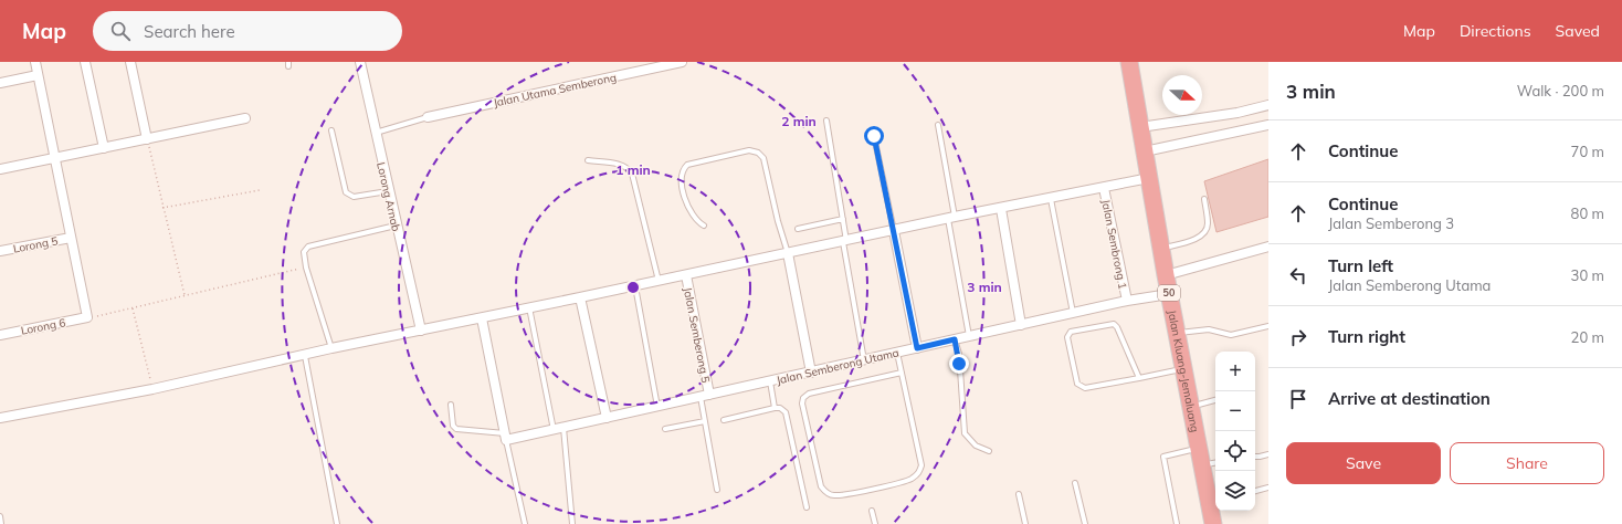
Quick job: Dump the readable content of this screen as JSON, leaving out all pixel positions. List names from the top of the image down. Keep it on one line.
{"streets":{"highway":["50","Jalan Kluang-Jemaluang"],"street":["Jalan Utama Semberong","Lorong Arnab","Lorong 5","Jalan Sembrong 1","Lorong 6","Jalan Semberong 5","Jalan Semberong Utama"]},"crossings":[["Jalan Sembrong 1","Jalan Semberong Utama"],["Jalan Semberong 5","Jalan Semberong Utama"],["Jalan Semberong Utama","Jalan Kluang-Jemaluang"]],"north":"right","page":{"header":"Map","search":"Search here","nav":["Map","Directions","Saved"],"heading":["3 min","Walk · 200 m"],"list":[["Continue","70 m"],["Continue","Jalan Semberong 3","80 m"],["Turn left","Jalan Semberong Utama","30 m"],["Turn right","20 m"],"Arrive at destination"],"map_buttons":["+","−"],"buttons":["Save","Share"]},"rings":["2 min","1 min","3 min"]}
